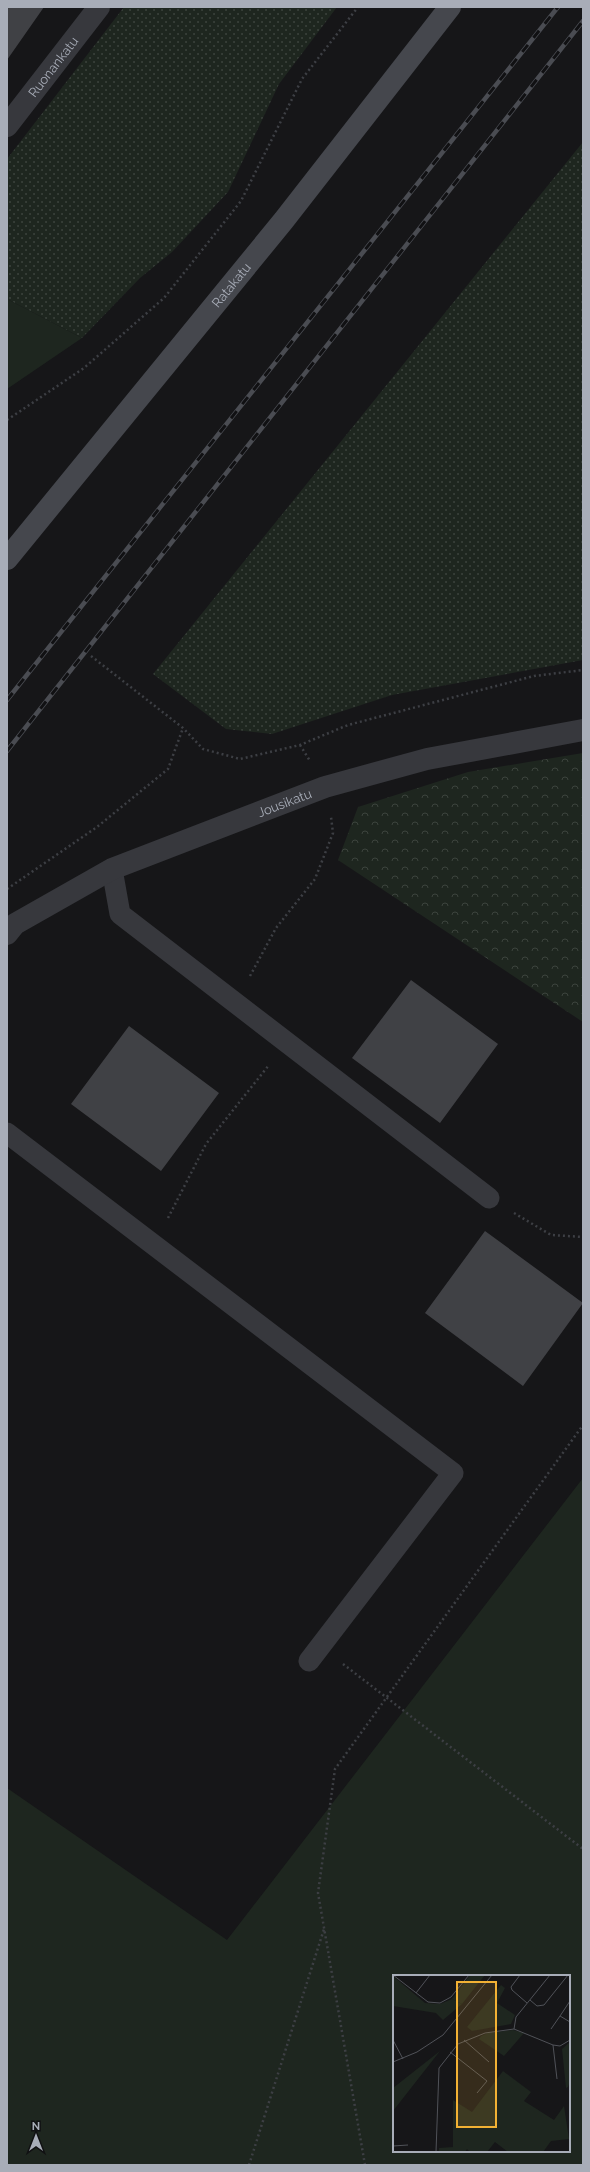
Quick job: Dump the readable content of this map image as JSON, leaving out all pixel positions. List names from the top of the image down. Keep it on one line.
{"streets":{"main road":["Ratakatu"],"street":["Ruonankatu","Jousikatu"]},"north":"top"}
